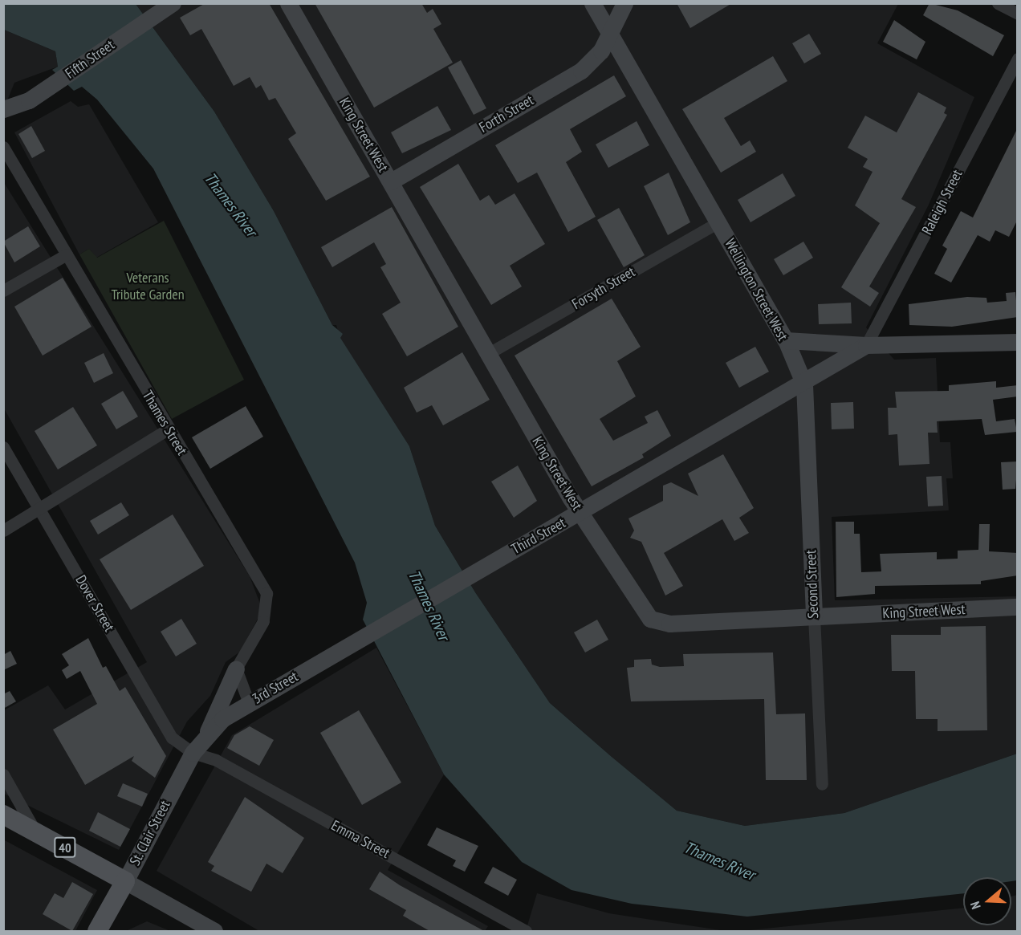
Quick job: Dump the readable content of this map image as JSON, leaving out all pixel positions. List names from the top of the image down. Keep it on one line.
{"streets":{"main road":["St. Clair Street","40"],"street":["Fifth Street","Forth Street","King Street West","Raleigh Street","Forsyth Street","Wellington Street West","Thames Street","Third Street","Second Street","Dover Street","3rd Street","Emma Street"]},"crossings":[["Forth Street","King Street West"],["Forth Street","Wellington Street West"],["King Street West","Forsyth Street"],["King Street West","Third Street"],["King Street West","Second Street"],["Forsyth Street","Wellington Street West"],["Wellington Street West","Third Street"],["Wellington Street West","Second Street"],["Third Street","Second Street"],["Third Street","3rd Street"],["Dover Street","St. Clair Street"],["Dover Street","Emma Street"],["3rd Street","St. Clair Street"],["St. Clair Street","Emma Street"],["St. Clair Street","40"]],"water":["Thames River"],"parks":["Veterans Tribute Garden"],"north":"left"}
